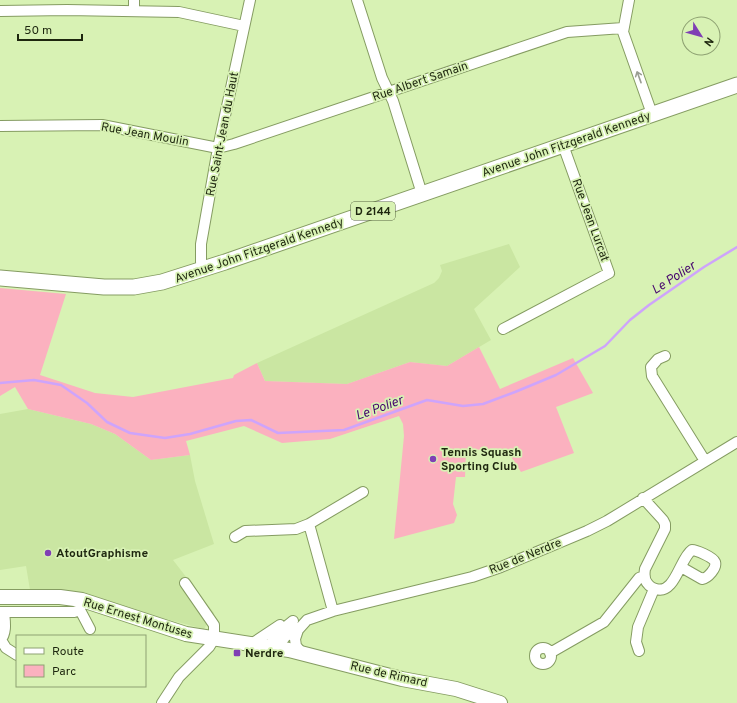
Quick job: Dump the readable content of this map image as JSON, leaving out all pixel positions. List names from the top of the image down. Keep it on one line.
{"streets":{"main road":["Avenue John Fitzgerald Kennedy","D 2144"],"street":["Rue Albert Samain","Rue Jean Moulin","Rue Saint-Jean du Haut","Rue Jean Lurcat","Rue de Nerdre","Rue Ernest Montuses","Rue de Rimard"]},"crossings":[["Rue Albert Samain","Rue Jean Moulin"],["Rue Albert Samain","Rue Saint-Jean du Haut"],["Rue Jean Moulin","Rue Saint-Jean du Haut"],["Rue Saint-Jean du Haut","Avenue John Fitzgerald Kennedy"],["Avenue John Fitzgerald Kennedy","Rue Jean Lurcat"],["Rue de Nerdre","Rue Ernest Montuses"],["Rue de Nerdre","Rue de Rimard"],["Rue Ernest Montuses","Rue de Rimard"]],"water":["Le Polier"],"places":{"other":["Tennis Squash Sporting Club","AtoutGraphisme"],"transit":["Nerdre"]},"legend":["Route","Parc"],"scale_bar":"50 m","north":"bottom right"}
